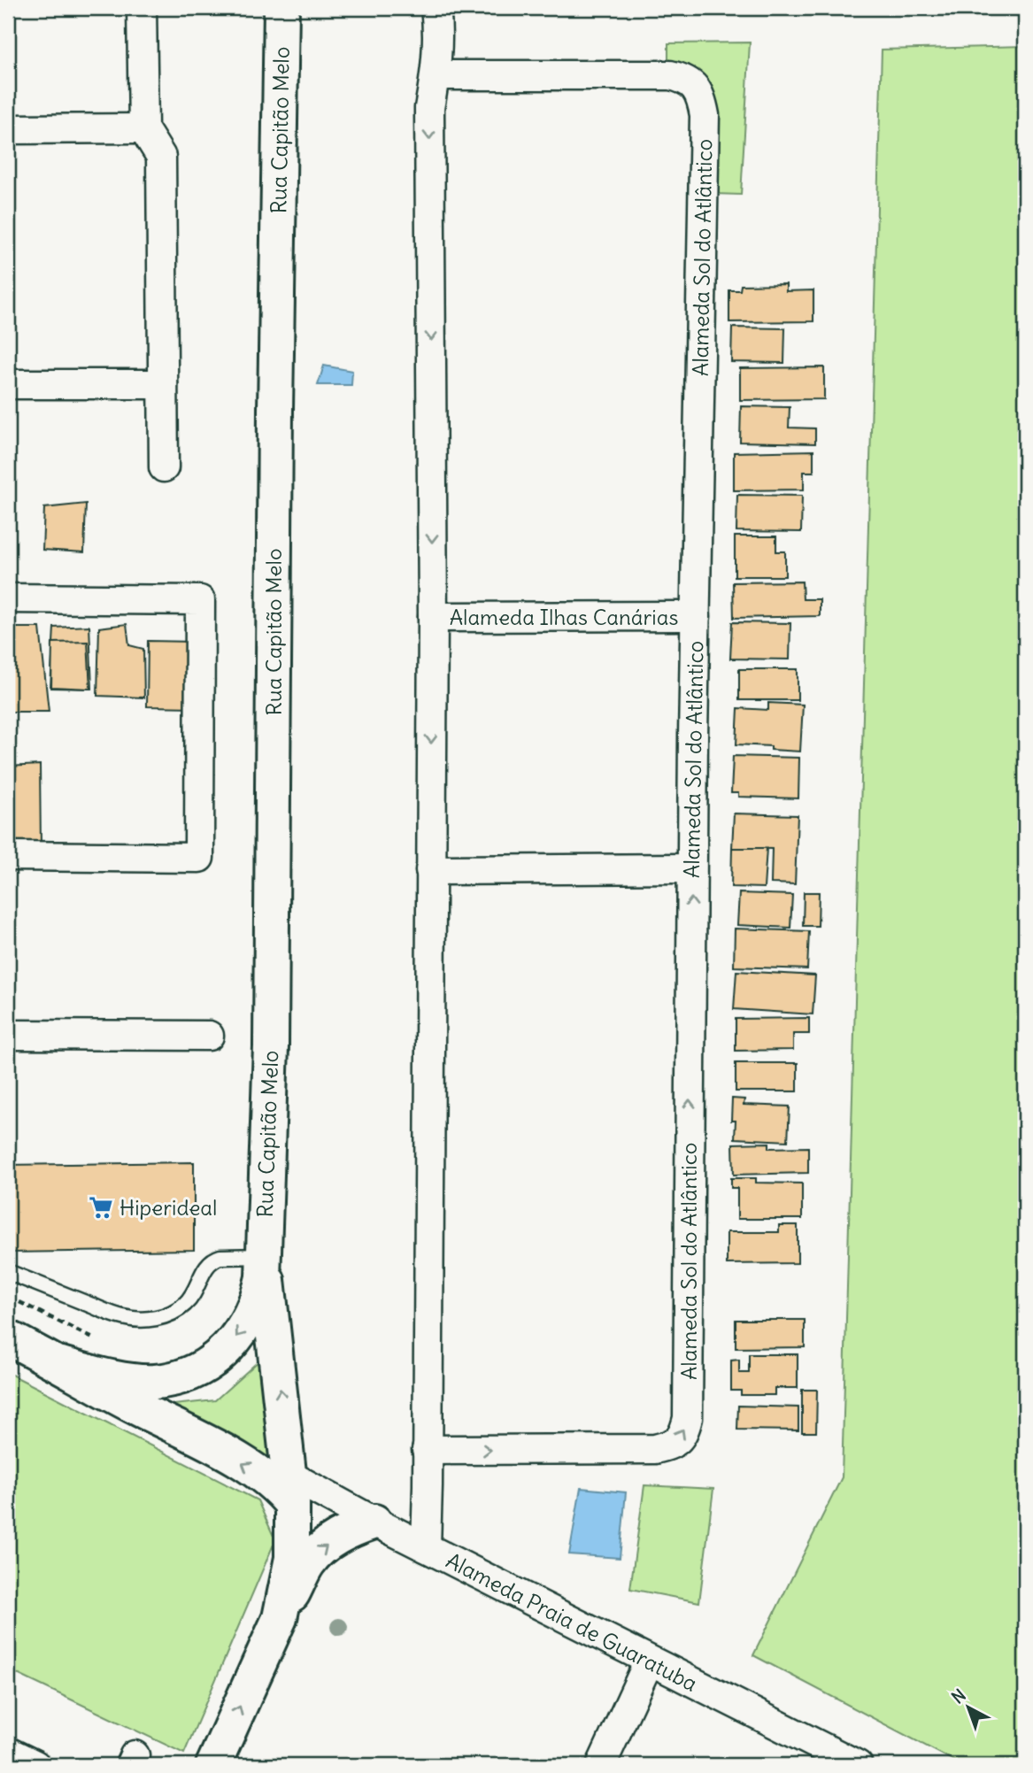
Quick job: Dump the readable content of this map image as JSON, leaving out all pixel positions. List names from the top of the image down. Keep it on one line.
{"streets":{"main road":["Rua Capitão Melo","Alameda Praia de Guaratuba"],"street":["Alameda Sol do Atlântico","Alameda Ilhas Canárias"]},"crossings":[["Rua Capitão Melo","Alameda Praia de Guaratuba"],["Alameda Sol do Atlântico","Alameda Ilhas Canárias"]],"places":{"supermarket":["Hiperideal"]},"north":"top left"}
